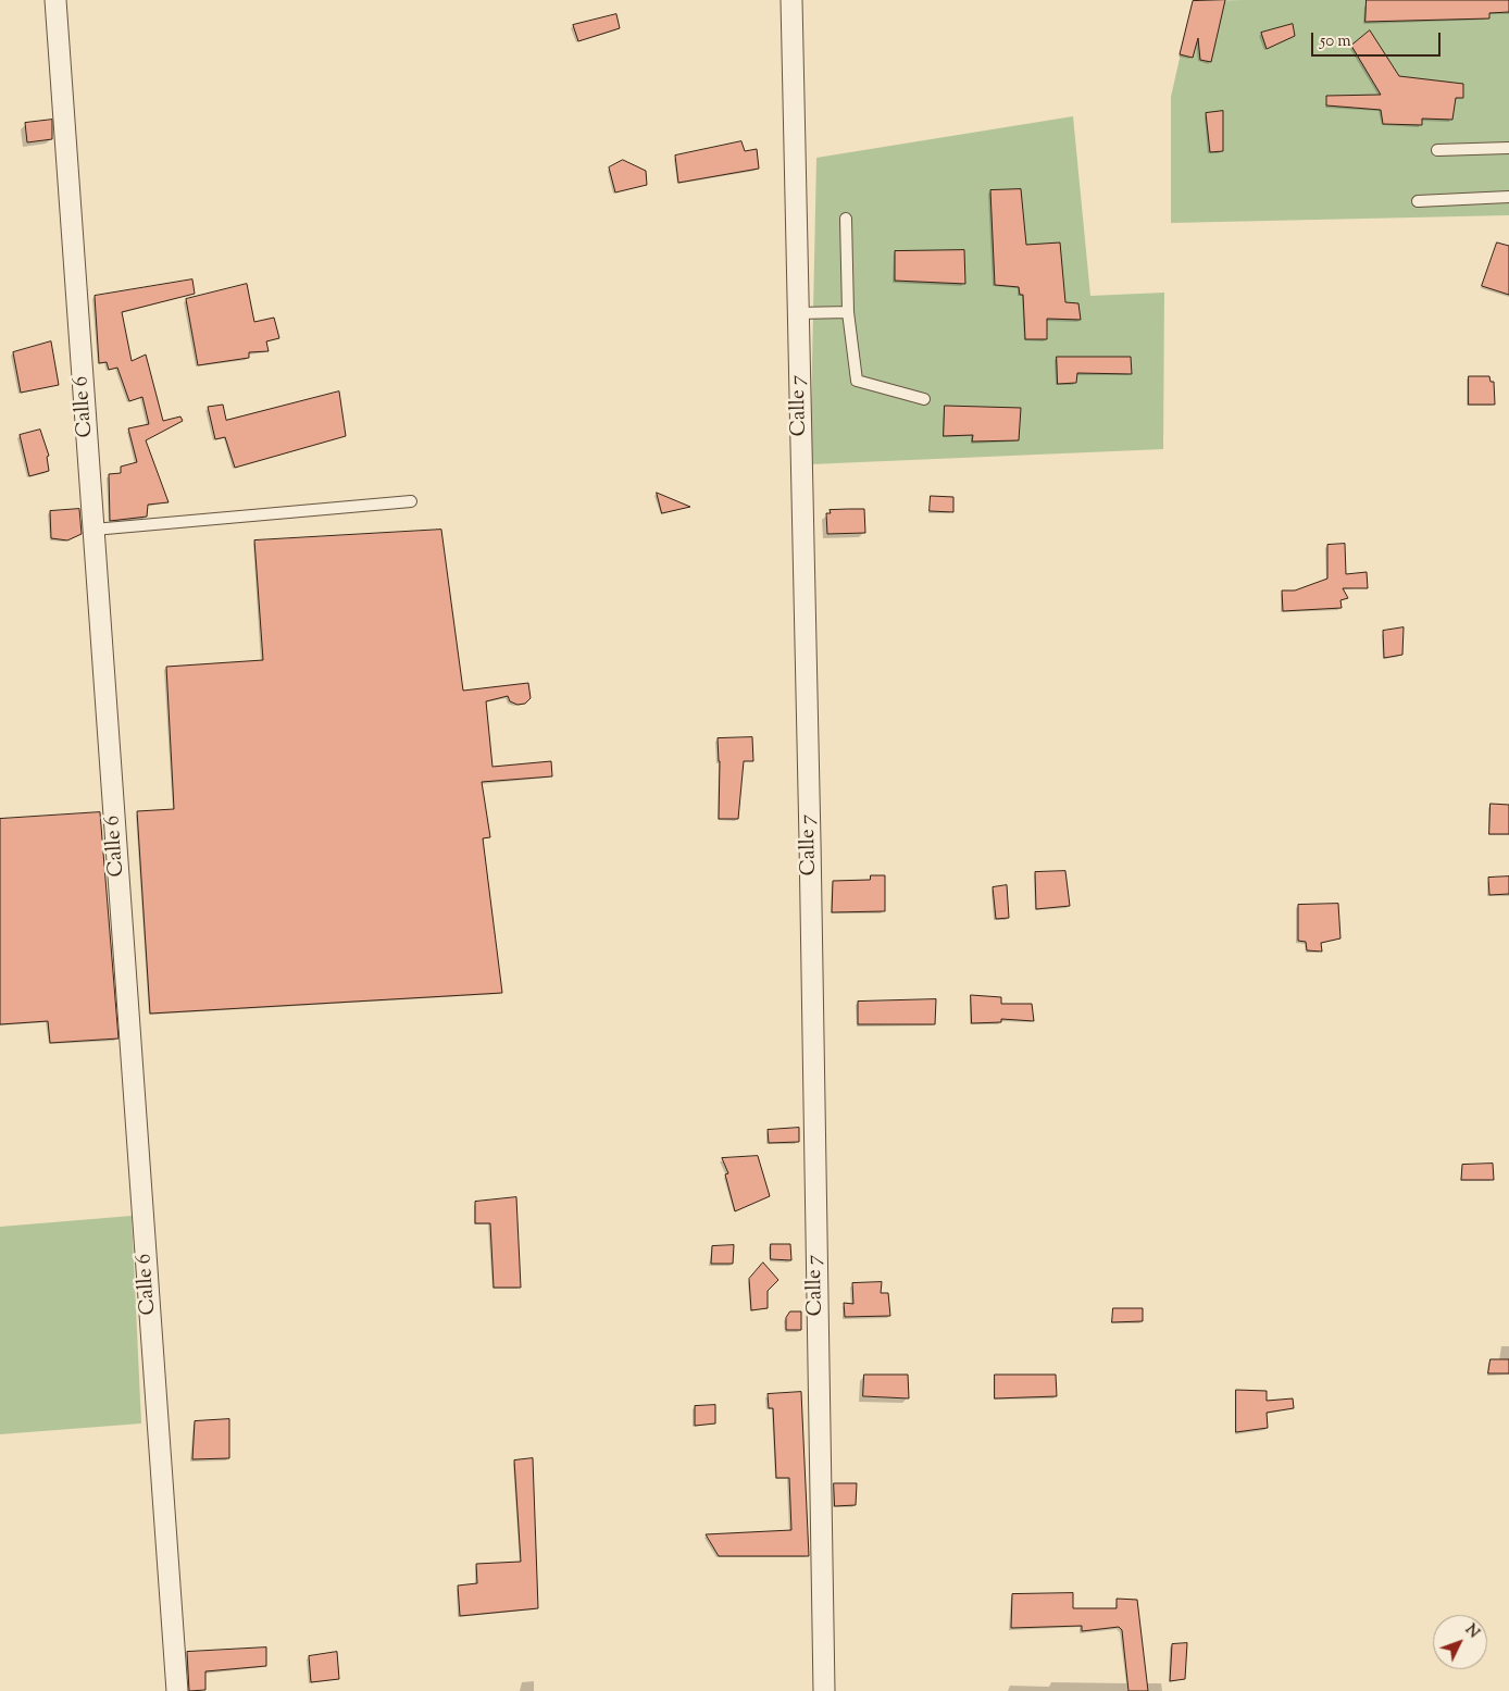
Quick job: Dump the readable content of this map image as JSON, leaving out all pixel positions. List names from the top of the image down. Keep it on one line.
{"streets":{"street":["Calle 7","Calle 6"]},"scale_bar":"50 m","north":"top right"}
